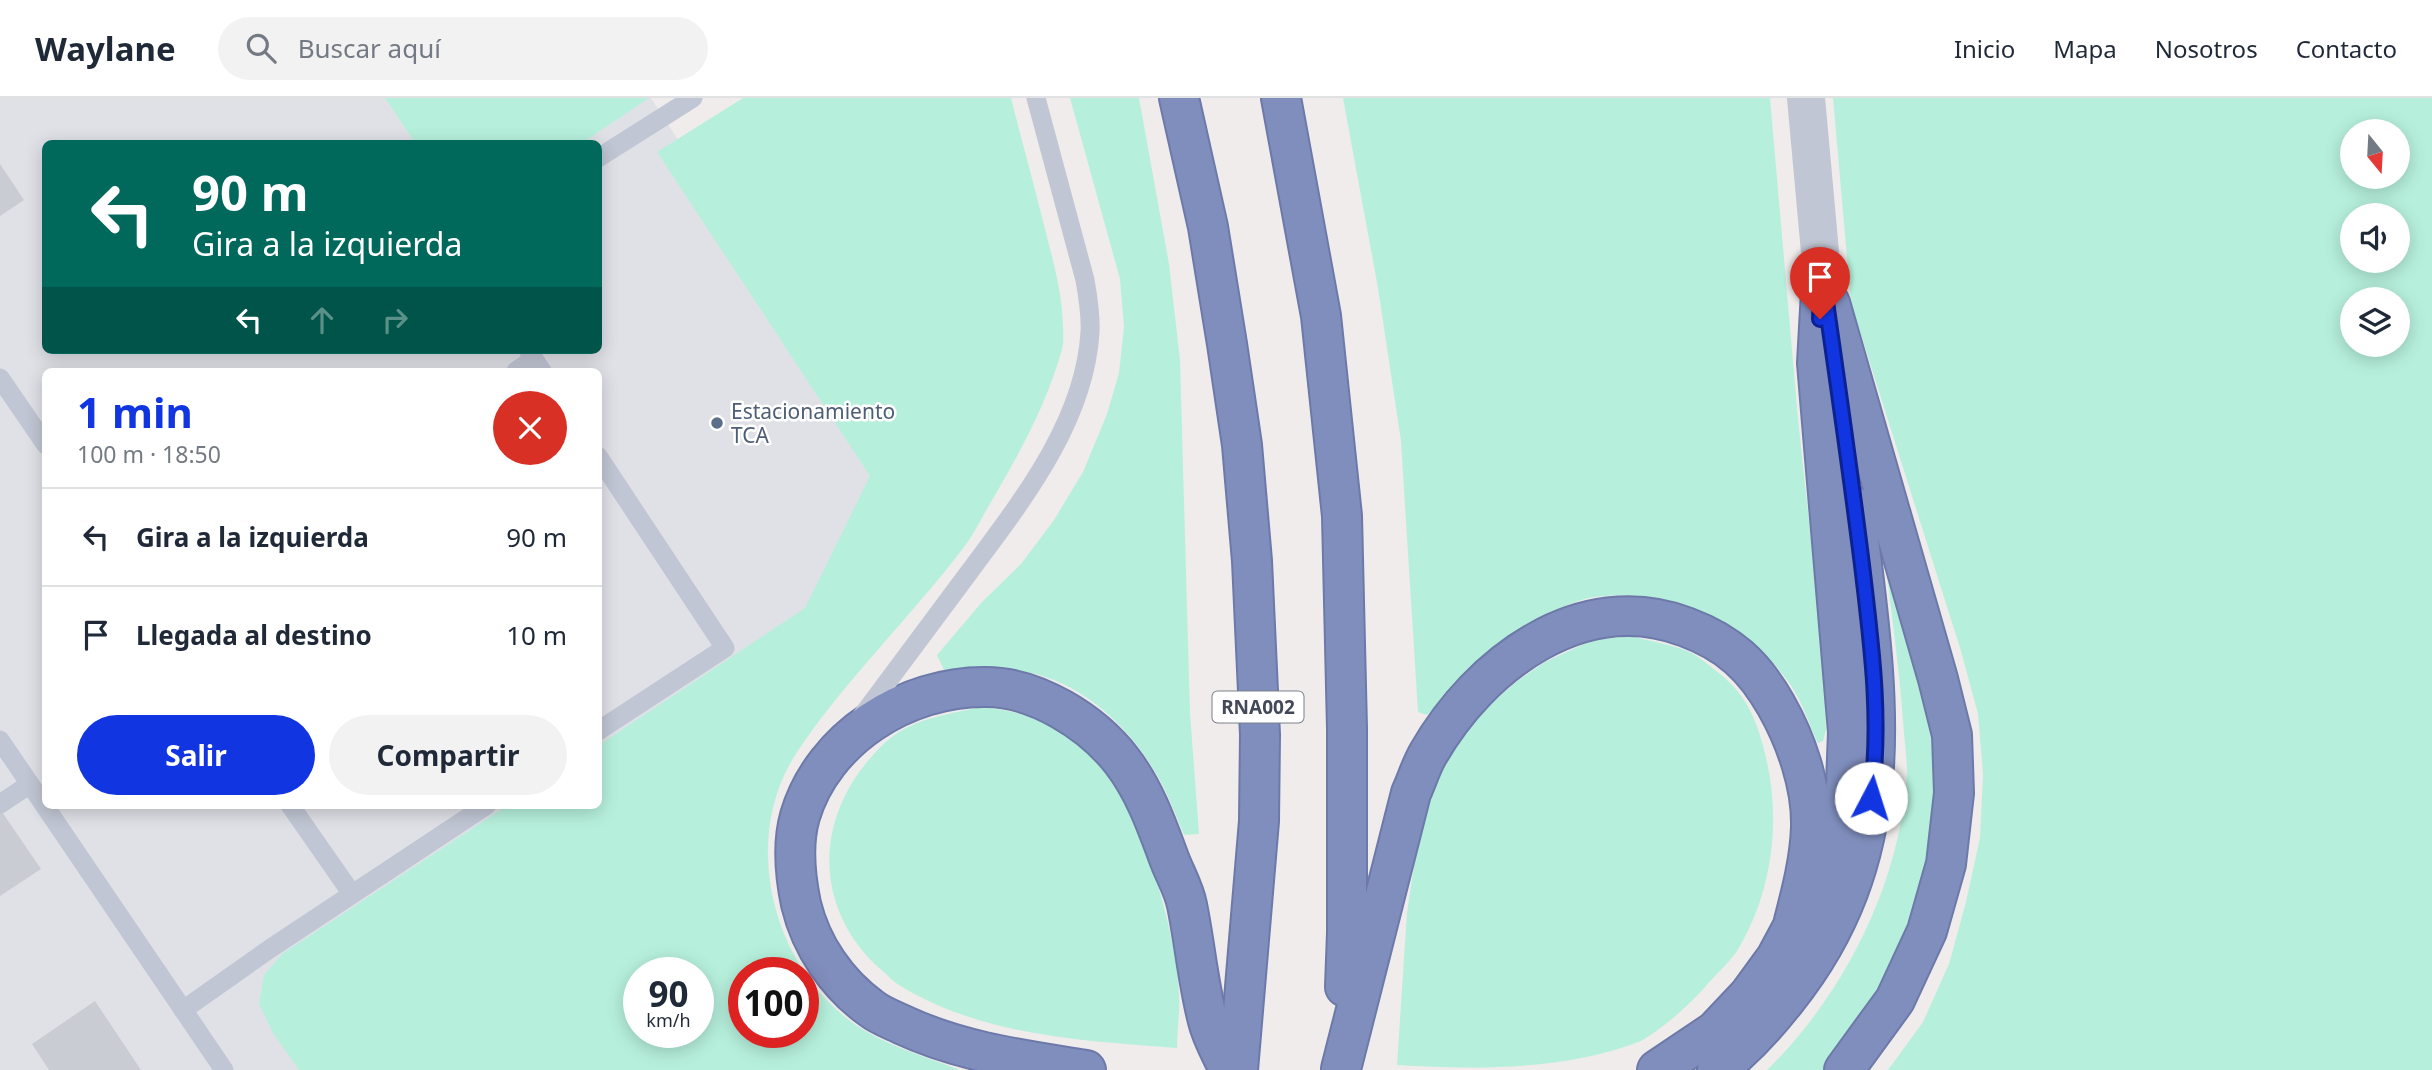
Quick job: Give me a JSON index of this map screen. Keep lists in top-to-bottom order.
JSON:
{
  "streets": {
    "highway": ["RNA002"]
  },
  "places": ["Estacionamiento TCA"],
  "north": "bottom",
  "page": {
    "header": "Waylane",
    "search": "Buscar aquí",
    "nav": [
      "Inicio",
      "Mapa",
      "Nosotros",
      "Contacto"
    ],
    "turn": ["90 m", "Gira a la izquierda"],
    "heading": ["1 min", "100 m · 18:50"],
    "list": [
      {
        "name": "Gira a la izquierda",
        "value": "90 m"
      },
      {
        "name": "Llegada al destino",
        "value": "10 m"
      }
    ],
    "buttons": ["Salir", "Compartir"],
    "speed": "90 km/h",
    "limit": "100"
  }
}
